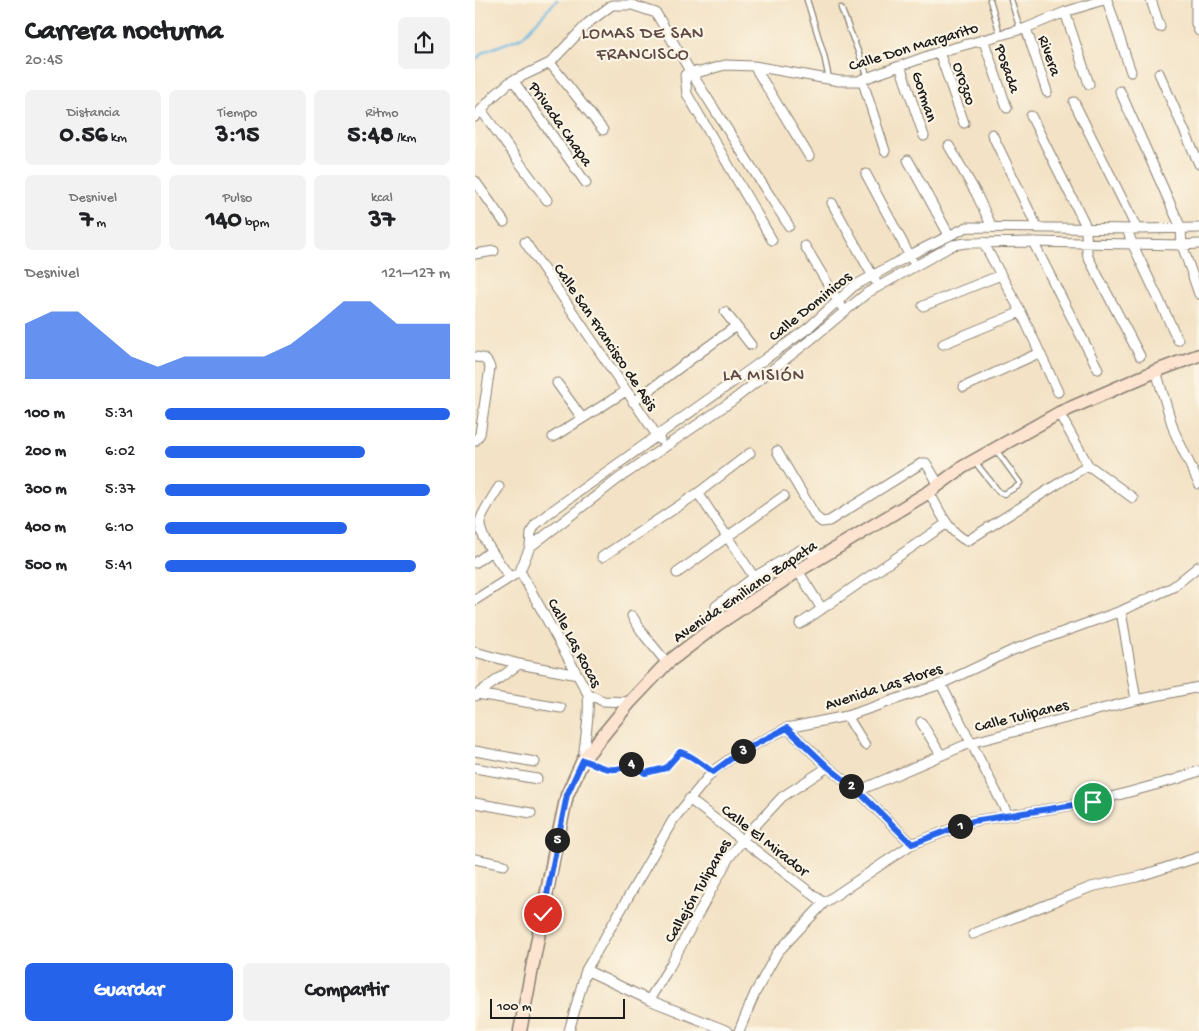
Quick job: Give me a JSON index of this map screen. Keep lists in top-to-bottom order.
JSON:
{
  "streets": {
    "main road": ["Avenida Emiliano Zapata"],
    "street": [
      "Calle Don Margarito",
      "Rivera",
      "Posada",
      "Orozco",
      "Gorman",
      "Privada Chapa",
      "Calle Dominicos",
      "Calle San Francisco de Asis",
      "Calle Las Rocas",
      "Avenida Las Flores",
      "Calle Tulipanes",
      "Calle El Mirador",
      "Callejón Tulipanes"
    ]
  },
  "crossings": [
    ["Calle Don Margarito", "Rivera"],
    ["Calle Don Margarito", "Posada"],
    ["Calle Don Margarito", "Orozco"],
    ["Calle Don Margarito", "Gorman"],
    ["Calle Dominicos", "Calle San Francisco de Asis"],
    ["Calle Dominicos", "Calle Las Rocas"],
    ["Avenida Emiliano Zapata", "Calle Las Rocas"],
    ["Avenida Las Flores", "Calle El Mirador"],
    ["Calle El Mirador", "Callejón Tulipanes"]
  ],
  "districts": ["LOMAS DE SAN FRANCISCO", "LA MISIÓN"],
  "scale_bar": "100 m",
  "page": {
    "heading": ["Carrera nocturna", "20:45"],
    "stats": [
      ["Distancia", "0.56 km"],
      ["Tiempo", "3:15"],
      ["Ritmo", "5:48 /km"],
      ["Desnivel", "7 m"],
      ["Pulso", "140 bpm"],
      ["kcal", "37"]
    ],
    "chart": ["Desnivel", "121–127 m"],
    "list": [
      {
        "name": "100 m",
        "note": "5:31"
      },
      {
        "name": "200 m",
        "note": "6:02"
      },
      {
        "name": "300 m",
        "note": "5:37"
      },
      {
        "name": "400 m",
        "note": "6:10"
      },
      {
        "name": "500 m",
        "note": "5:41"
      }
    ],
    "pins": [
      "3",
      "4",
      "2",
      "1",
      "5"
    ],
    "buttons": ["Guardar", "Compartir"],
    "scale": "100 m"
  }
}
